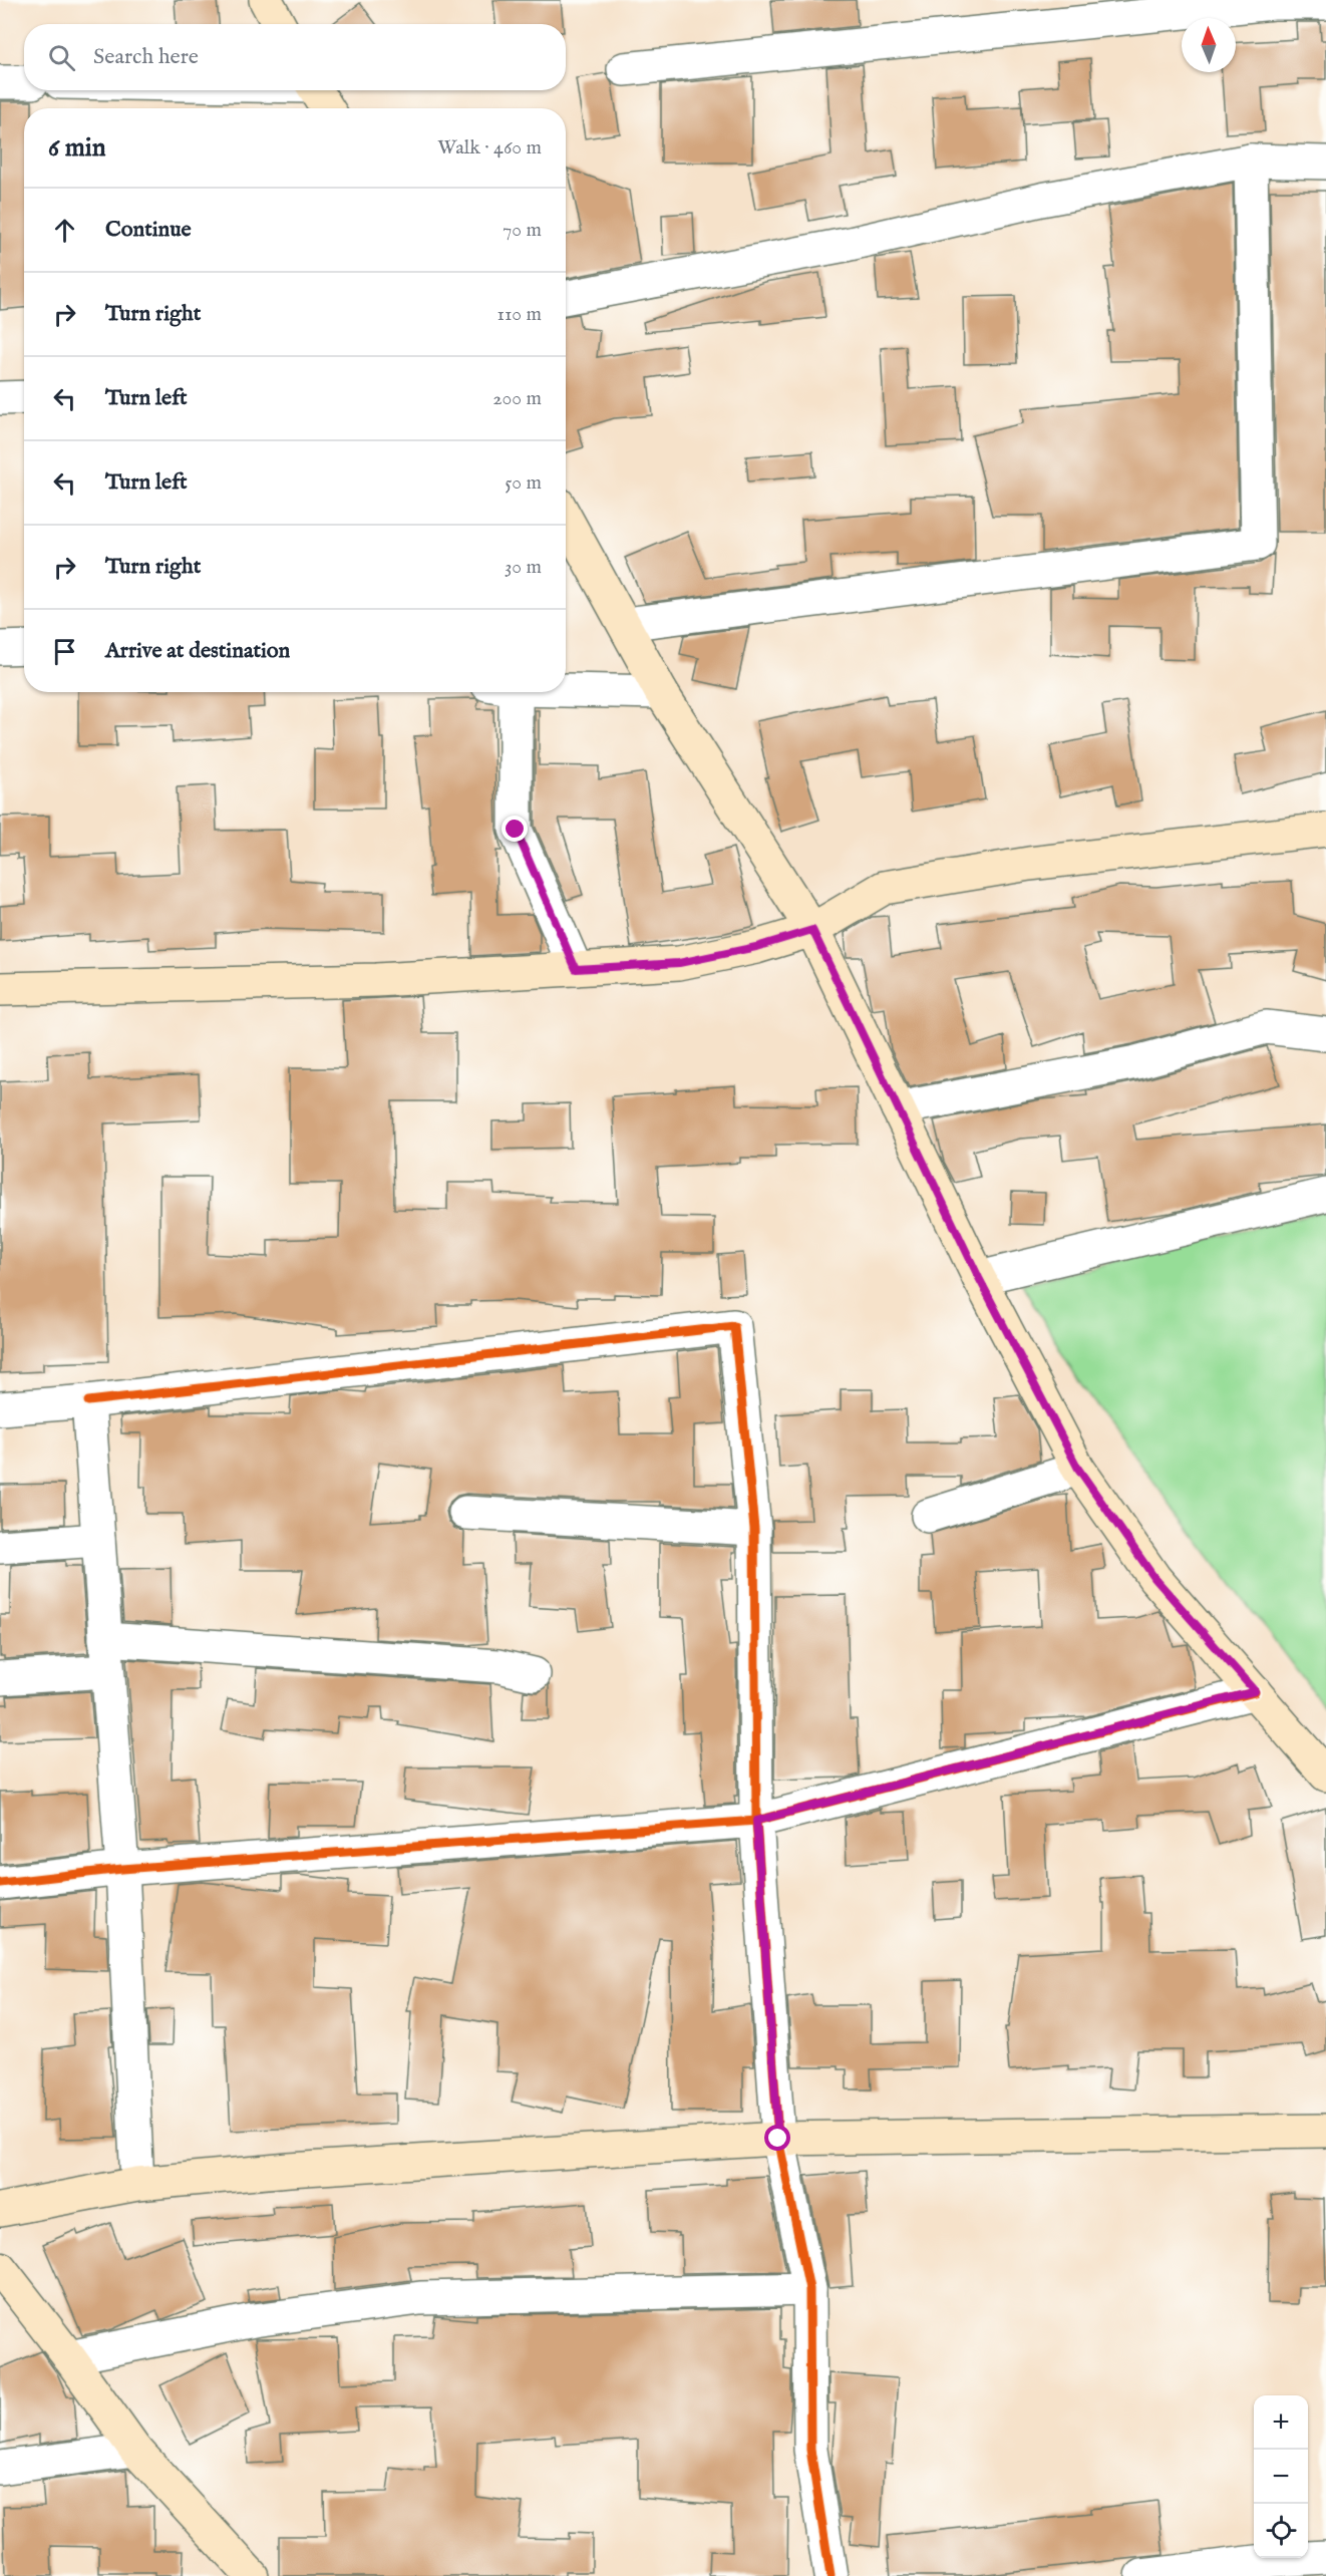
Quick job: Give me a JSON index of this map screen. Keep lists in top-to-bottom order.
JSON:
{
  "north": "top",
  "page": {
    "search": "Search here",
    "heading": ["6 min", "Walk · 460 m"],
    "list": [
      ["Continue", "70 m"],
      ["Turn right", "110 m"],
      ["Turn left", "200 m"],
      ["Turn left", "50 m"],
      ["Turn right", "30 m"],
      "Arrive at destination"
    ],
    "map_buttons": ["+", "−"]
  }
}
